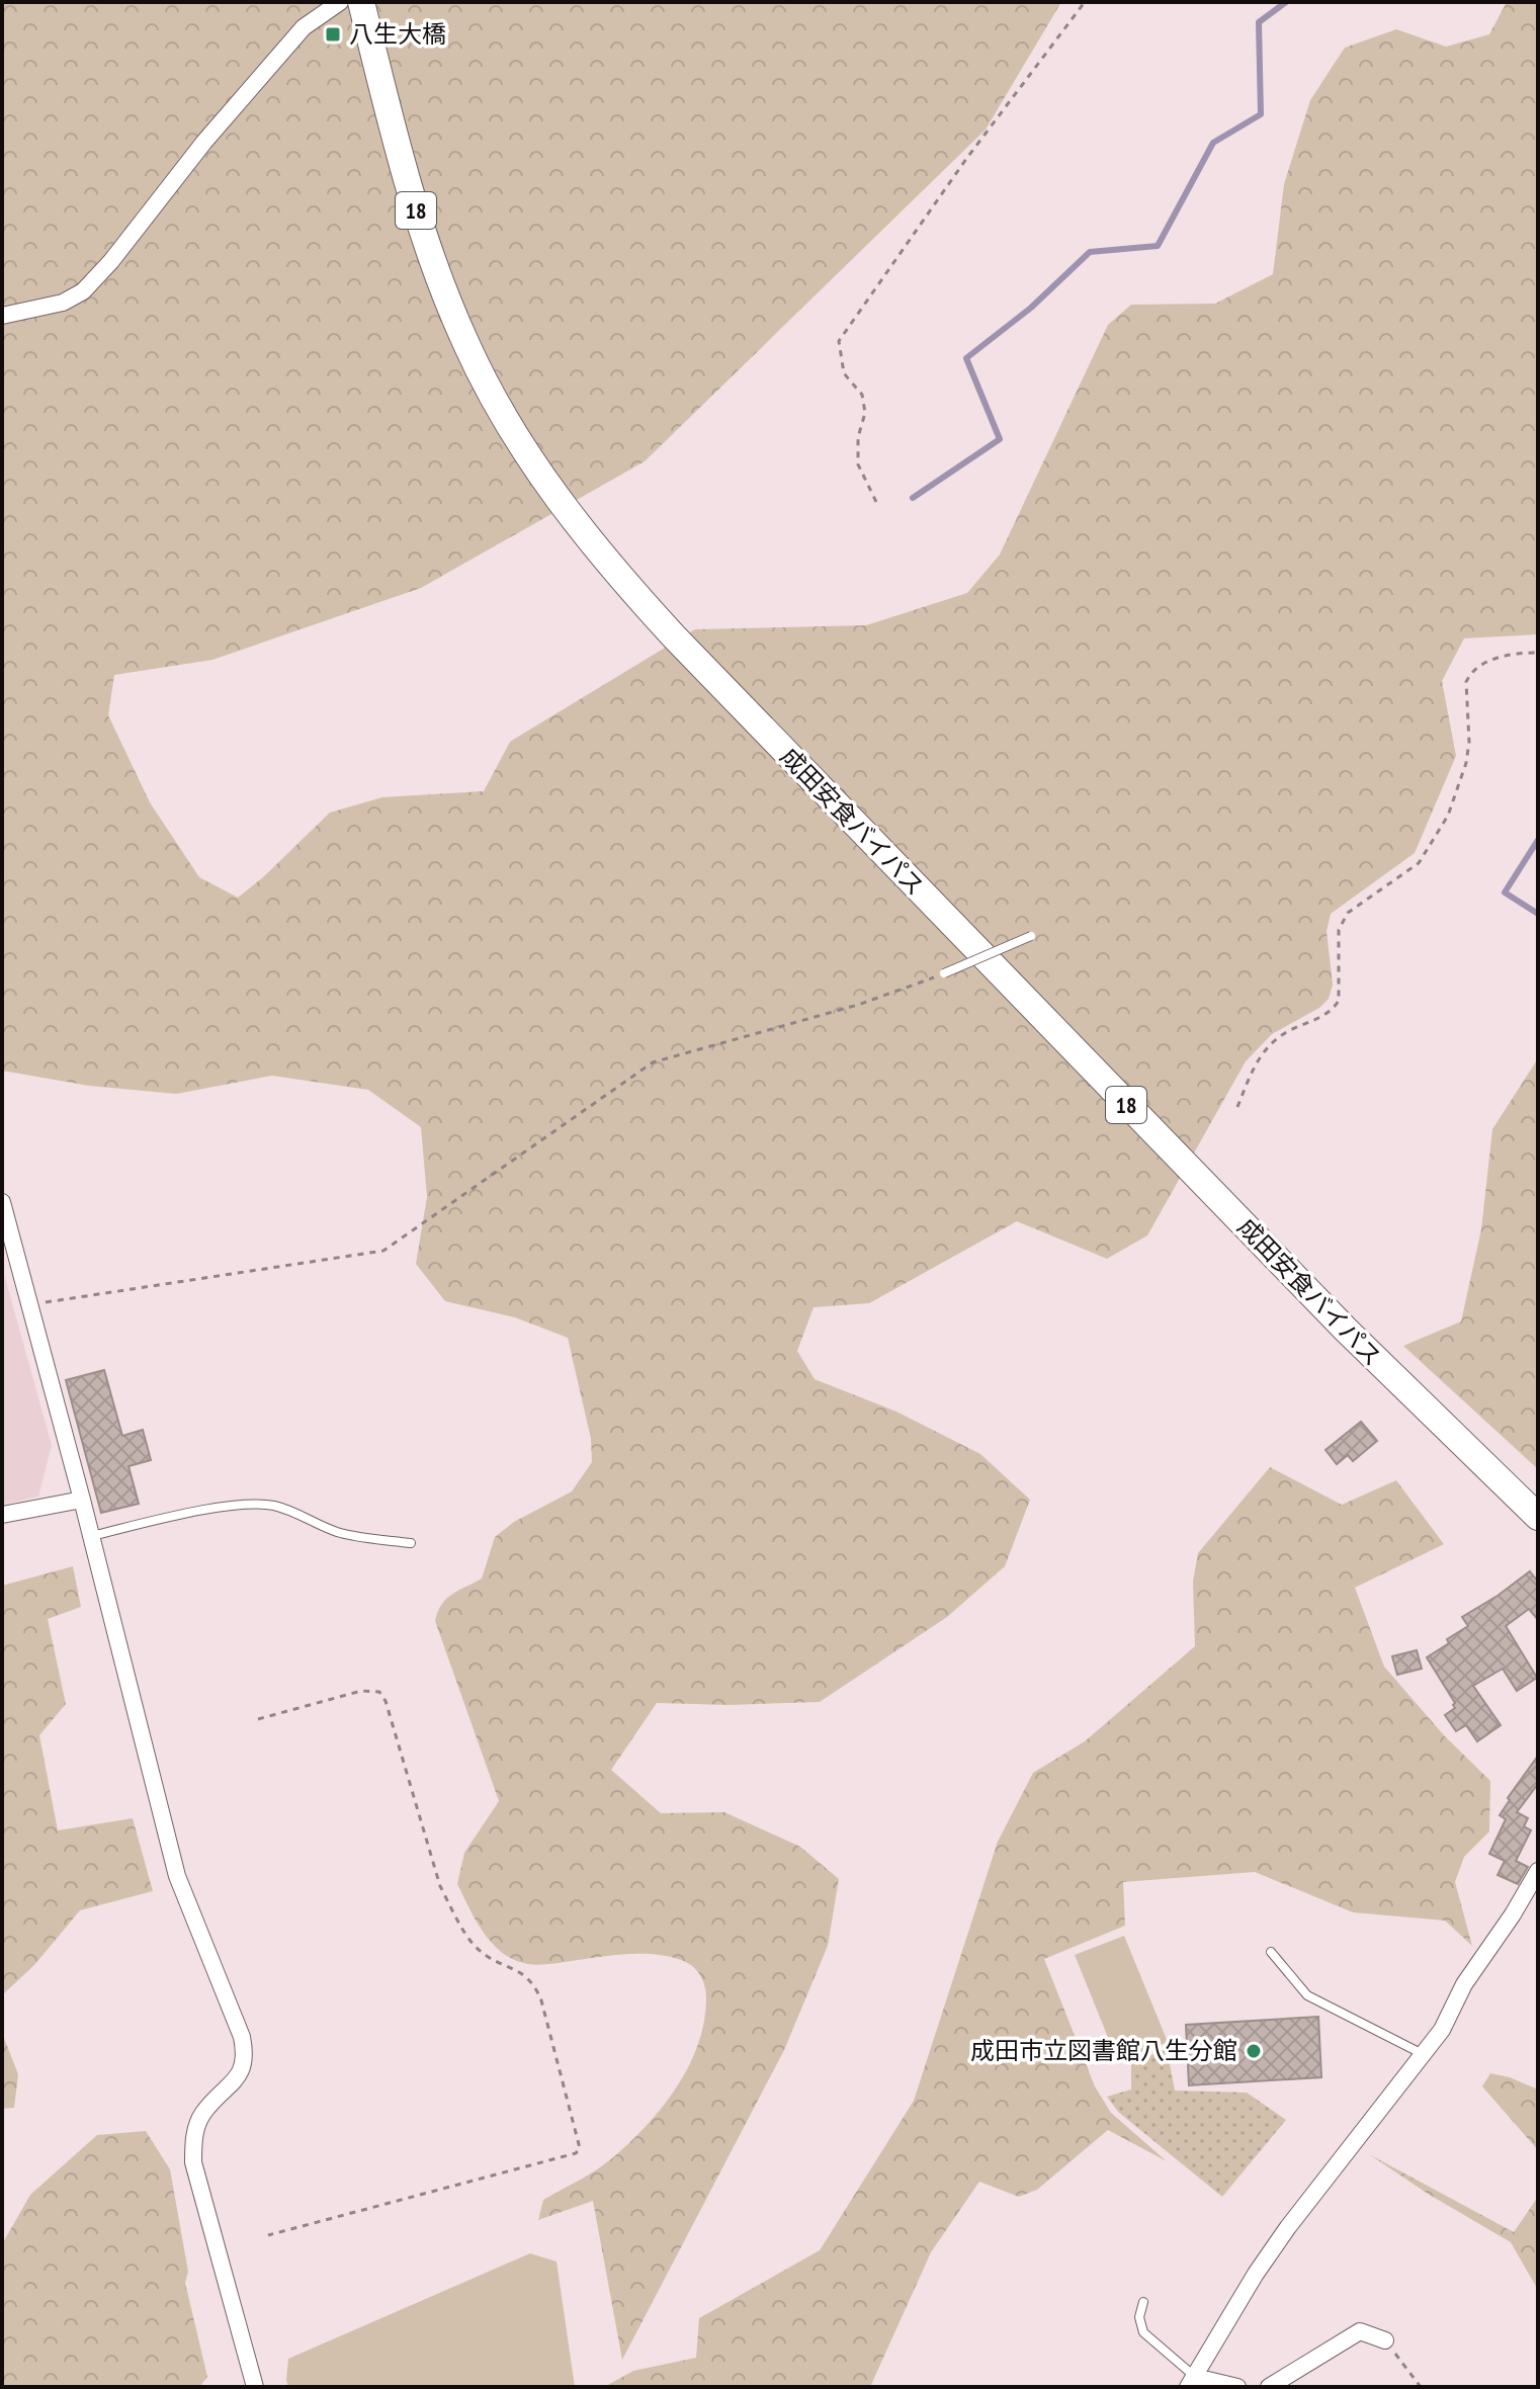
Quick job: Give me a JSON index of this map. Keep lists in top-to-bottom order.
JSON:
{
  "streets": {
    "main road": ["18", "成田安食バイパス"]
  },
  "places": {
    "transit": ["八生大橋"],
    "other": ["成田市立図書館八生分館"]
  }
}
